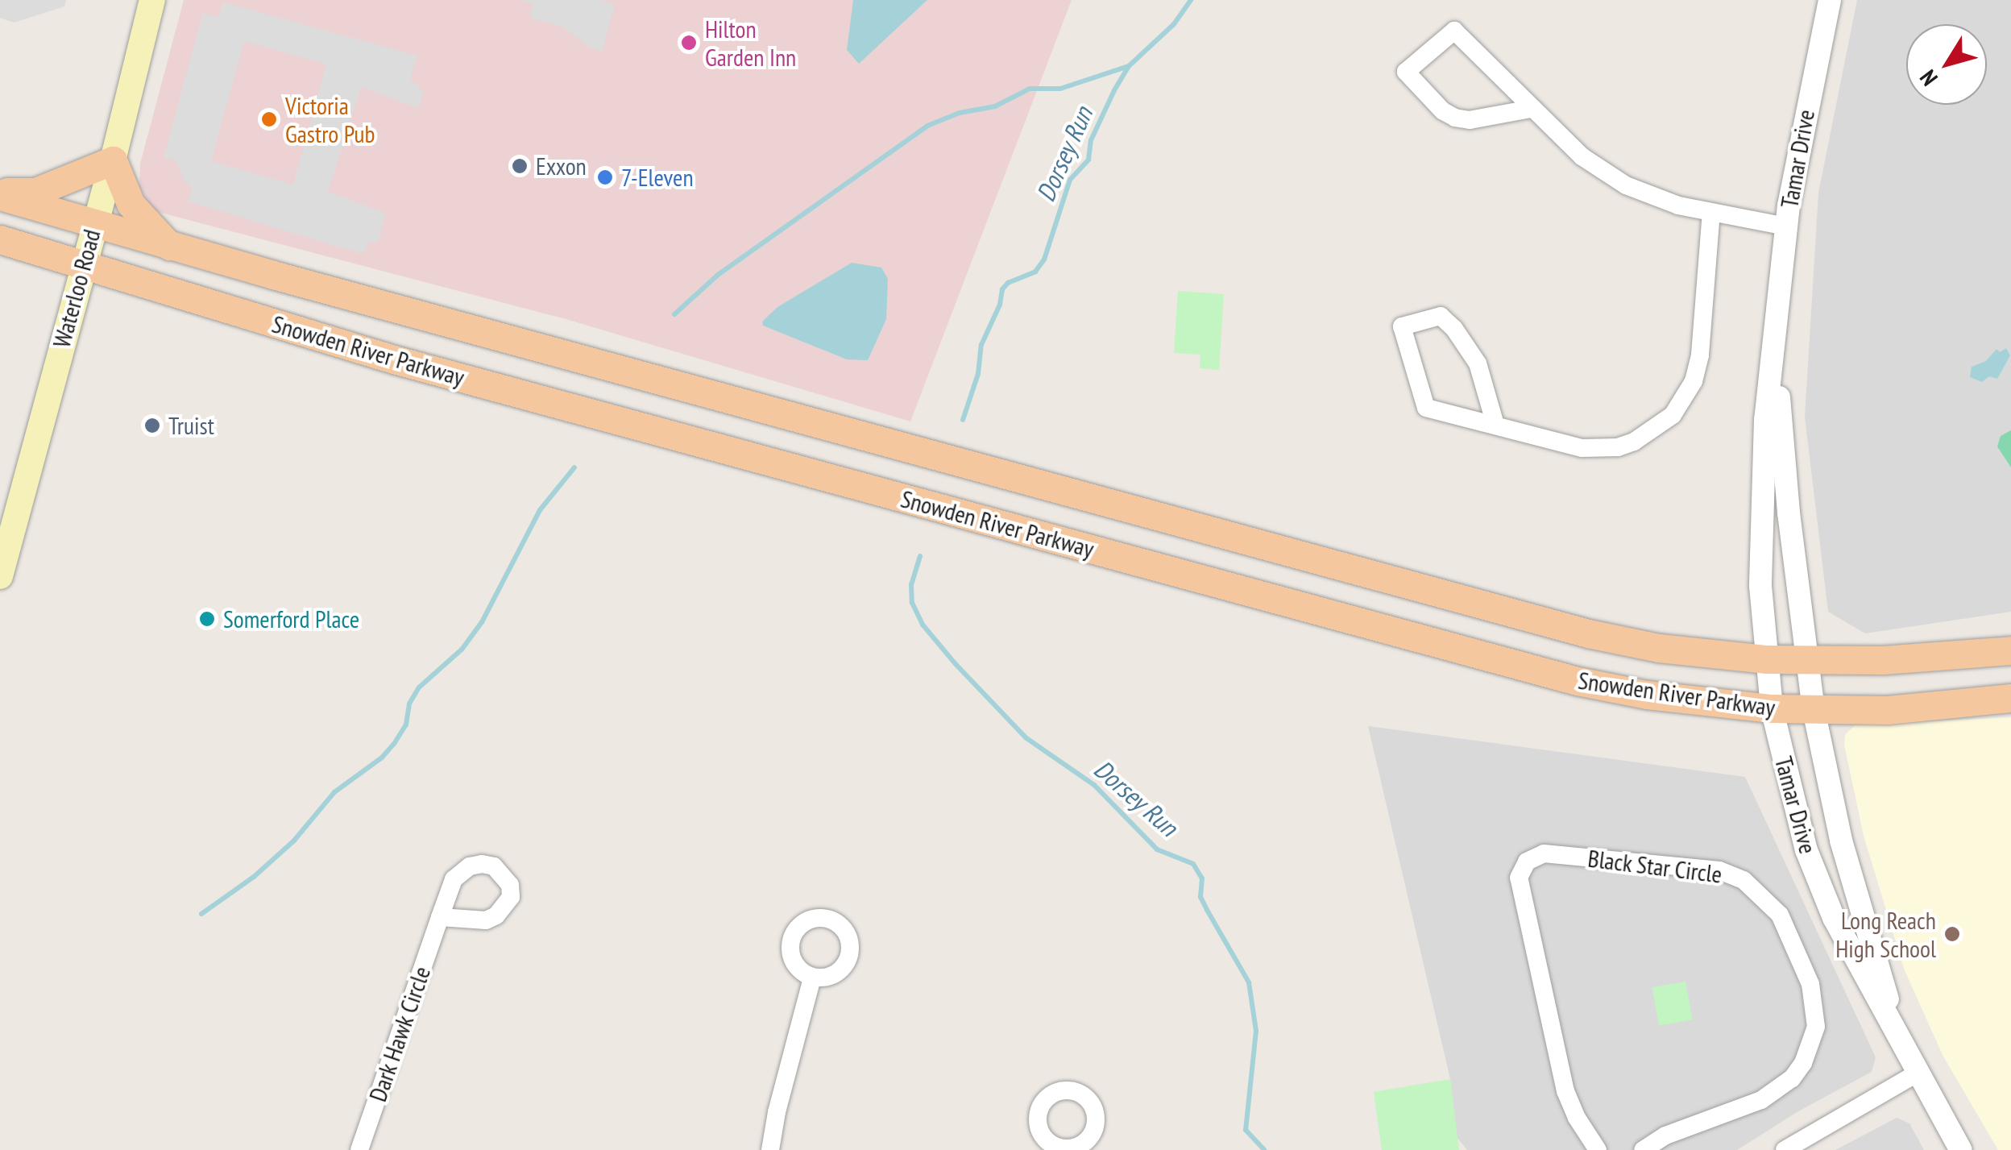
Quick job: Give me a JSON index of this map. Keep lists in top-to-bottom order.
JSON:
{
  "streets": {
    "main road": ["Waterloo Road", "Snowden River Parkway"],
    "street": ["Tamar Drive", "Black Star Circle", "Dark Hawk Circle"]
  },
  "crossings": [
    ["Tamar Drive", "Snowden River Parkway"],
    ["Waterloo Road", "Snowden River Parkway"]
  ],
  "water": ["Dorsey Run"],
  "places": [
    "Hilton Garden Inn",
    "Victoria Gastro Pub",
    "Exxon",
    "7-Eleven",
    "Truist",
    "Somerford Place",
    "Long Reach High School"
  ],
  "north": "bottom left"
}
